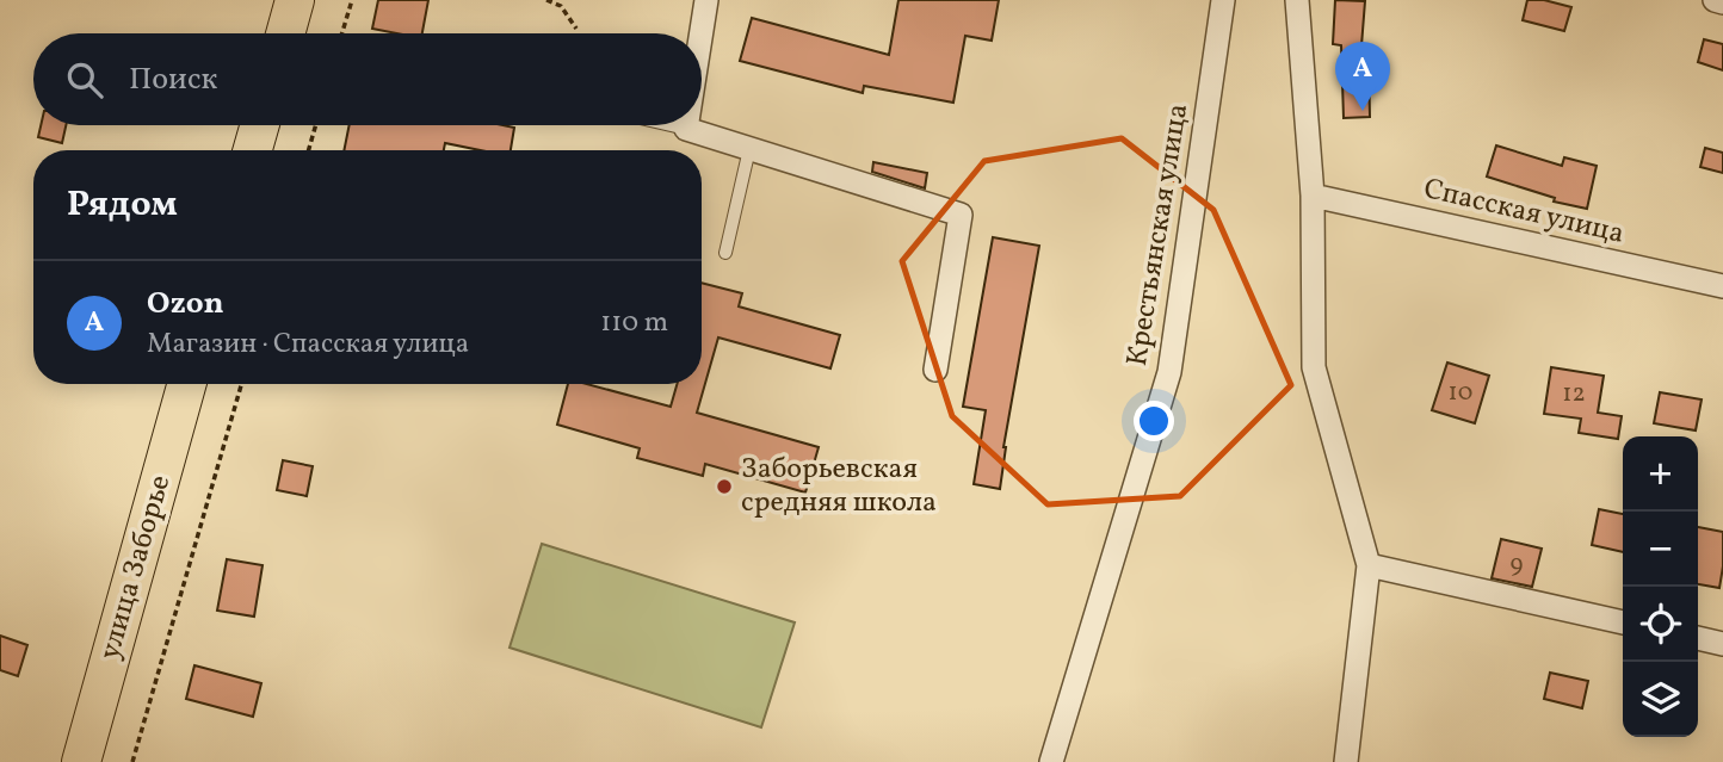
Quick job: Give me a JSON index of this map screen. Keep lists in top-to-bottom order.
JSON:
{
  "streets": {
    "main road": ["улица Заборье"],
    "street": ["Спасская улица", "Крестьянская улица"]
  },
  "places": ["Заборьевская средняя школа"],
  "house_numbers": ["10", "12", "9"],
  "page": {
    "search": "Поиск",
    "pins": "A",
    "heading": "Рядом",
    "list": [
      {
        "mark": "A",
        "name": "Ozon",
        "note": "Магазин · Спасская улица",
        "value": "110 m"
      }
    ],
    "map_buttons": ["+", "−"]
  }
}
